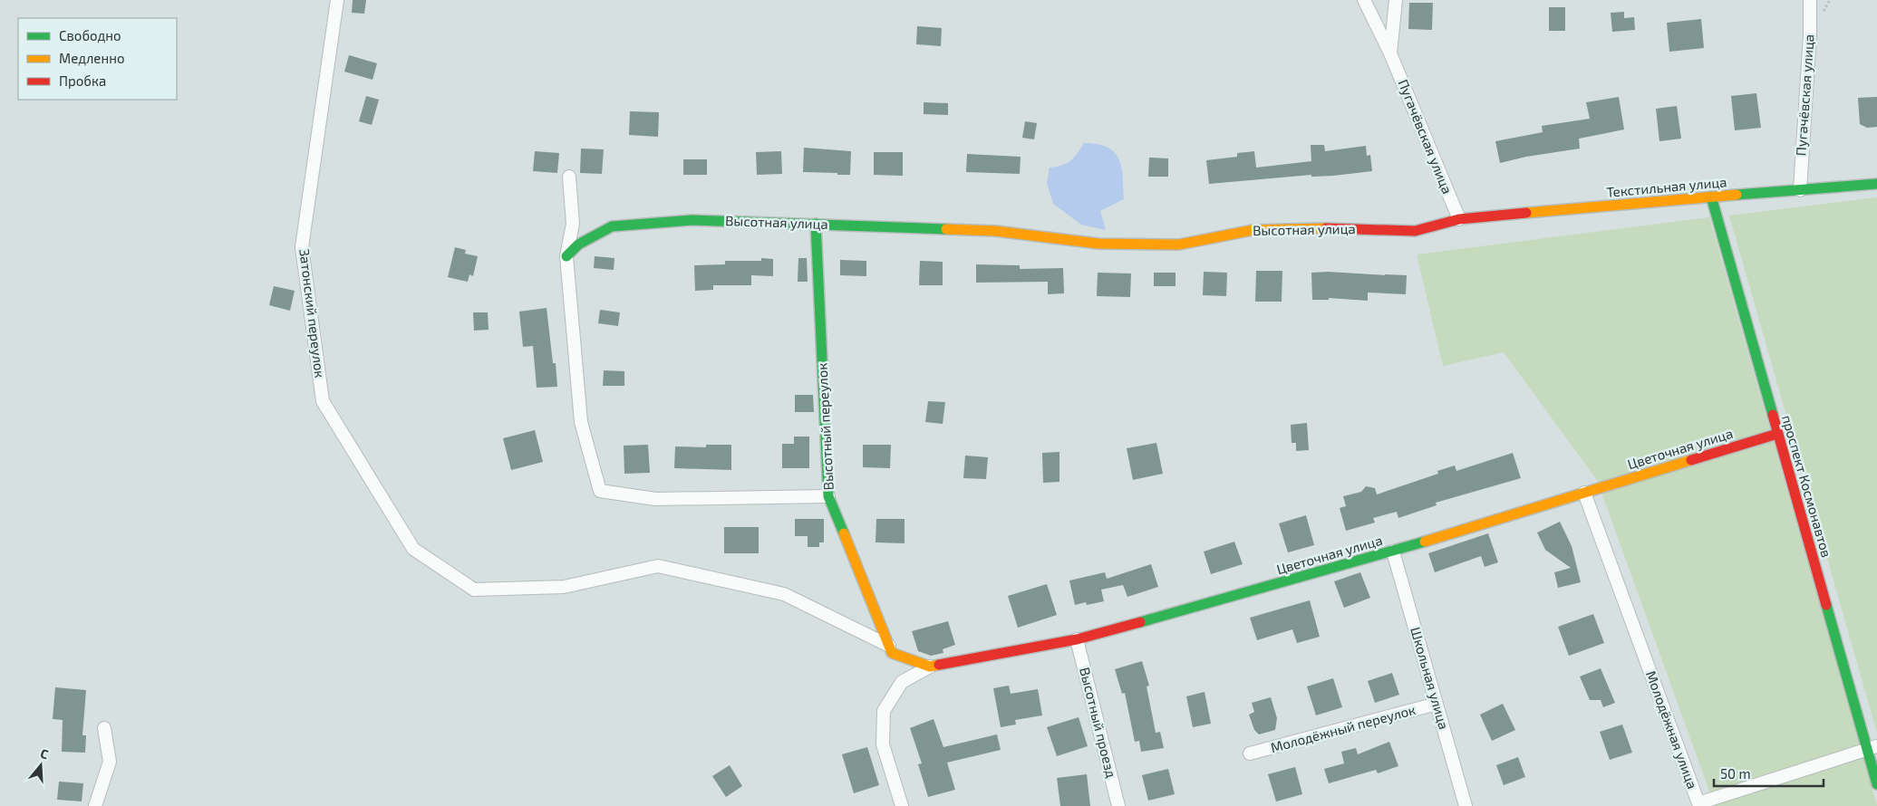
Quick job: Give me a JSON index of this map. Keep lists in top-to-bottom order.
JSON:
{
  "streets": {
    "street": [
      "Пугачёвская улица",
      "Текстильная улица",
      "Высотная улица",
      "Затонский переулок",
      "Высотный переулок",
      "Цветочная улица",
      "проспект Космонавтов",
      "Школьная улица",
      "Высотный проезд",
      "Молодёжный переулок",
      "Молодёжная улица"
    ]
  },
  "crossings": [
    ["Пугачёвская улица", "Текстильная улица"],
    ["Пугачёвская улица", "Высотная улица"],
    ["Текстильная улица", "Высотная улица"],
    ["Текстильная улица", "проспект Космонавтов"],
    ["Высотная улица", "Высотный переулок"],
    ["Затонский переулок", "Высотный переулок"],
    ["Цветочная улица", "проспект Космонавтов"],
    ["Цветочная улица", "Школьная улица"],
    ["Цветочная улица", "Высотный проезд"],
    ["Цветочная улица", "Молодёжная улица"],
    ["проспект Космонавтов", "Молодёжная улица"],
    ["Школьная улица", "Молодёжный переулок"]
  ],
  "legend": ["Свободно", "Медленно", "Пробка"],
  "scale_bar": "50 m",
  "north": "top"
}
